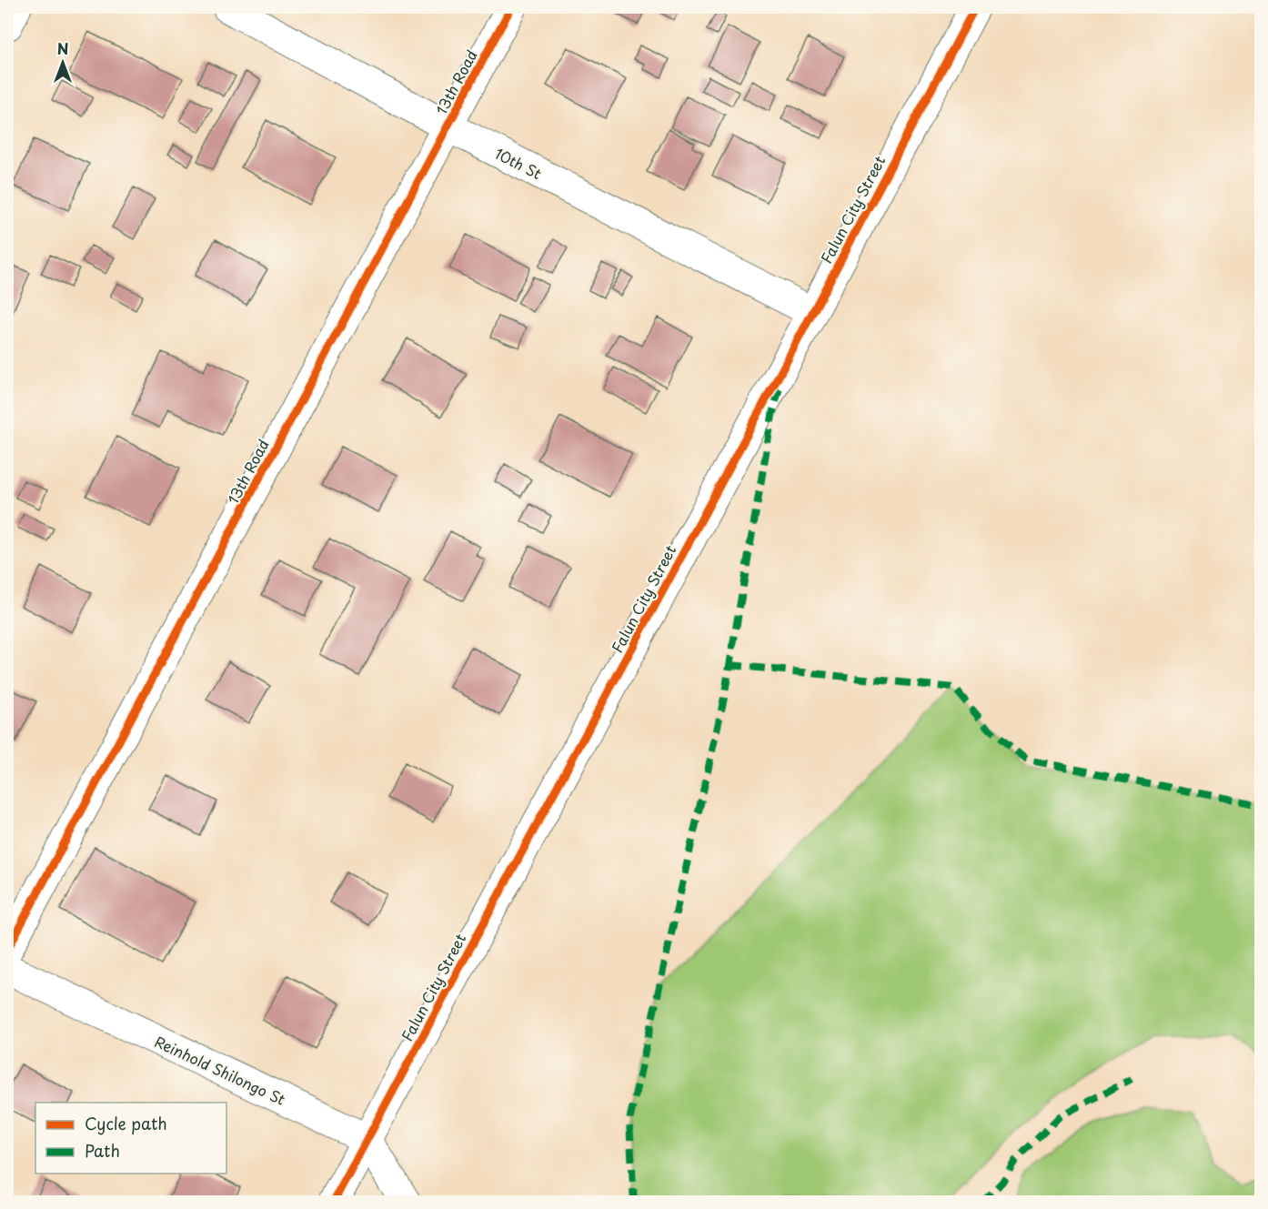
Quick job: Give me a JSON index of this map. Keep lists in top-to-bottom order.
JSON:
{
  "streets": {
    "street": [
      "13th Road",
      "10th St",
      "Falun City Street",
      "Reinhold Shilongo St"
    ]
  },
  "crossings": [
    ["13th Road", "10th St"],
    ["10th St", "Falun City Street"],
    ["Falun City Street", "Reinhold Shilongo St"]
  ],
  "legend": ["Cycle path", "Path"],
  "north": "top"
}
